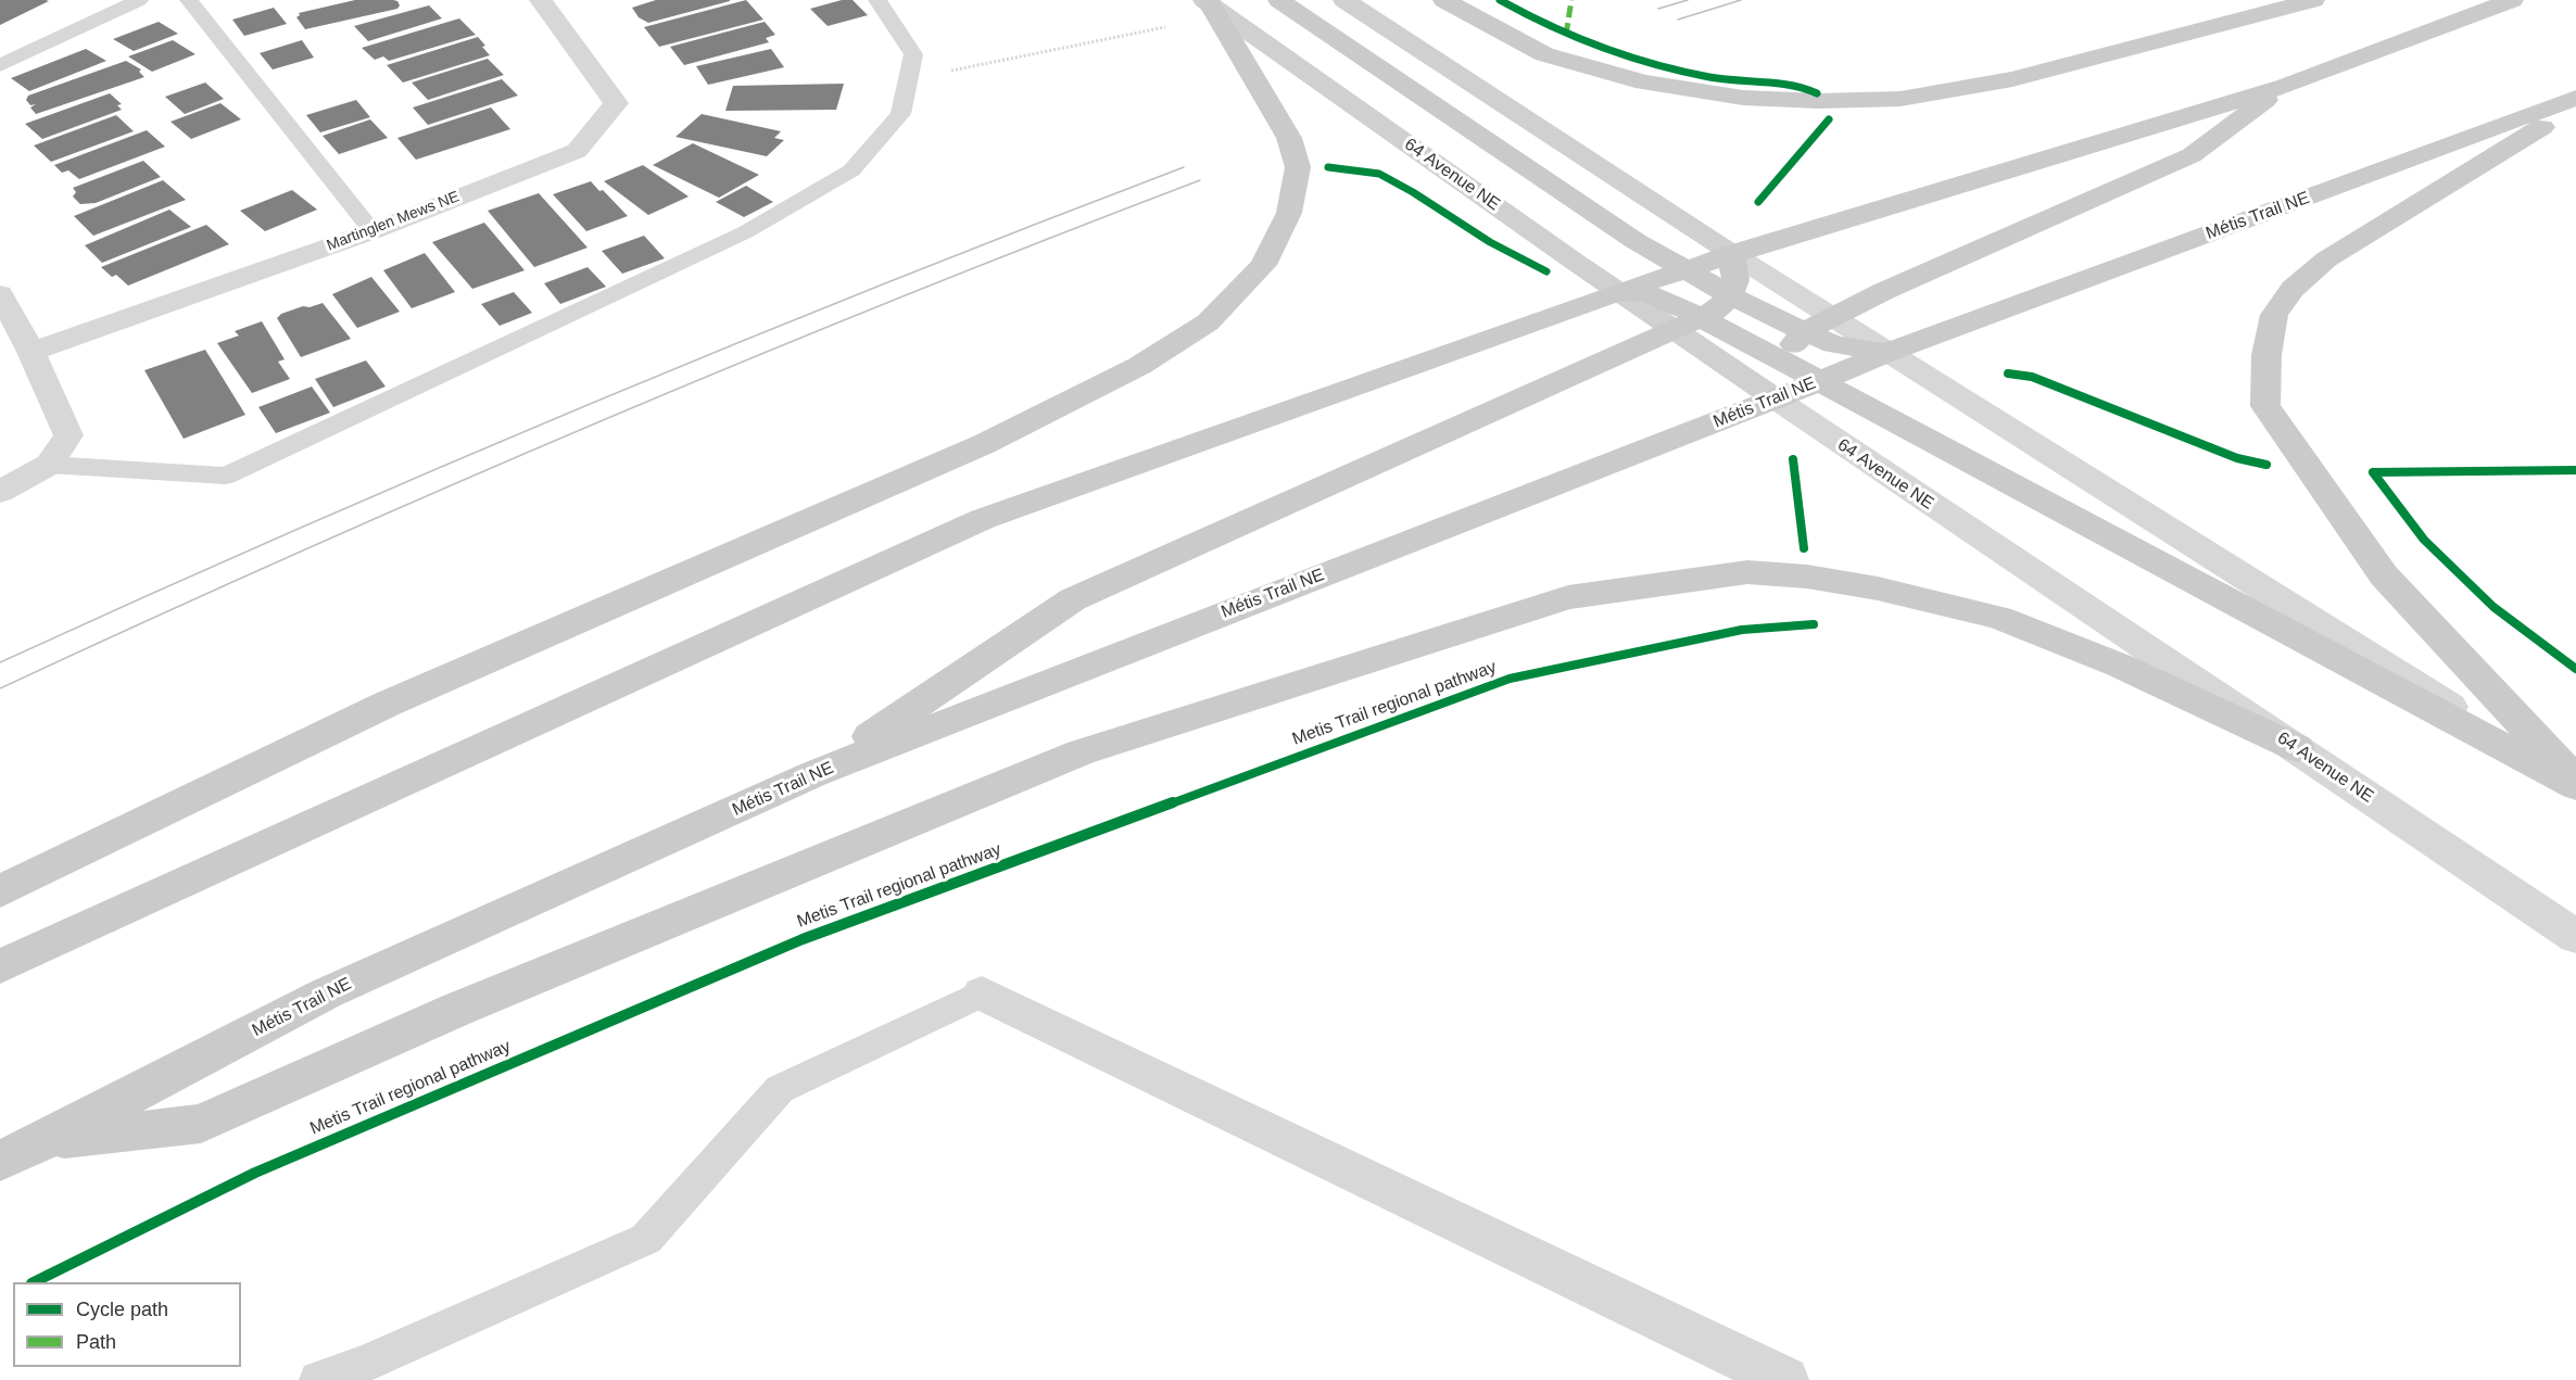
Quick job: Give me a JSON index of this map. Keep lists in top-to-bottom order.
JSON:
{
  "streets": {
    "main road": ["64 Avenue NE", "Métis Trail NE"],
    "street": ["Martinglen Mews NE"],
    "cycle path": ["Metis Trail regional pathway"]
  },
  "crossings": [
    ["64 Avenue NE", "Métis Trail NE"]
  ],
  "legend": ["Cycle path", "Path"]
}
